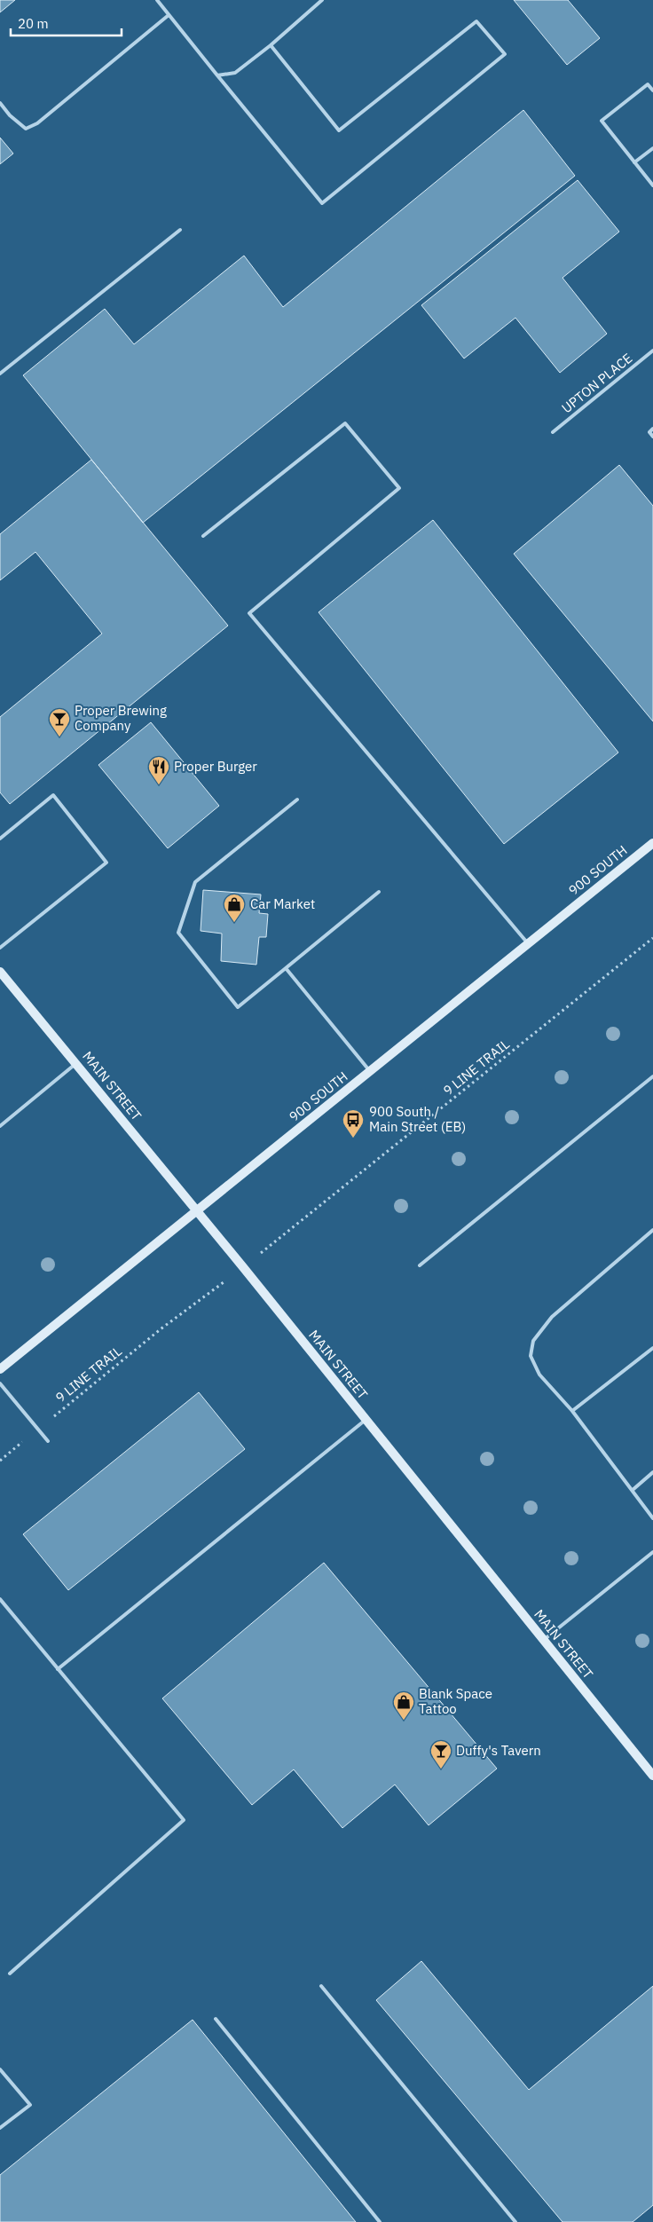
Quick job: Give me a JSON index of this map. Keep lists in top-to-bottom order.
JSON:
{
  "streets": {
    "street": ["900 SOUTH", "MAIN STREET"],
    "lane": ["UPTON PLACE"],
    "path": ["9 LINE TRAIL"]
  },
  "crossings": [
    ["900 SOUTH", "MAIN STREET"]
  ],
  "places": {
    "bar": ["Proper Brewing Company", "Duffy's Tavern"],
    "restaurant": ["Proper Burger"],
    "shop": ["Car Market", "Blank Space Tattoo"],
    "bus stop": ["900 South / Main Street (EB)"]
  },
  "scale_bar": "20 m"
}
